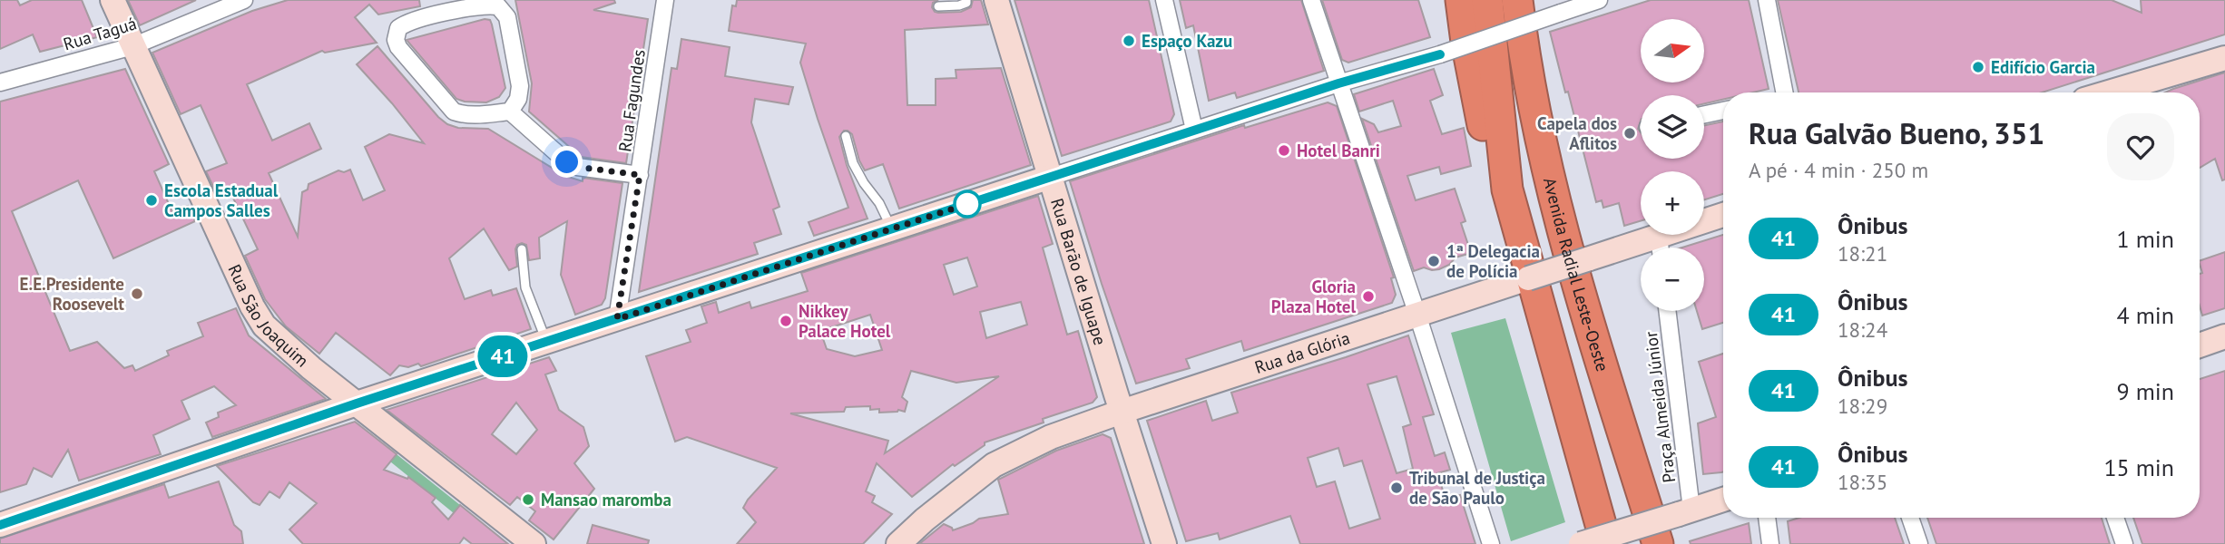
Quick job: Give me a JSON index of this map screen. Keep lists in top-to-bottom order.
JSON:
{
  "streets": {
    "highway": ["Avenida Radial Leste-Oeste"],
    "street": [
      "Rua Taguá",
      "Rua Fagundes",
      "Rua Barão de Iguape",
      "Rua São Joaquim",
      "Rua da Glória",
      "Praça Almeida Júnior"
    ]
  },
  "crossings": [
    ["Rua Taguá", "Rua São Joaquim"],
    ["Rua Barão de Iguape", "Rua da Glória"]
  ],
  "places": [
    "Espaço Kazu",
    "Edifício Garcia",
    "Capela dos Aflitos",
    "Hotel Banri",
    "Escola Estadual Campos Salles",
    "1ª Delegacia de Polícia",
    "E.E.Presidente Roosevelt",
    "Gloria Plaza Hotel",
    "Nikkey Palace Hotel",
    "Tribunal de Justiça de São Paulo",
    "Mansao maromba"
  ],
  "lines": ["bus line 41"],
  "north": "right",
  "page": {
    "on_map": "41",
    "map_buttons": ["+", "−"],
    "heading": ["Rua Galvão Bueno, 351", "A pé · 4 min · 250 m"],
    "list": [
      {
        "mark": "41",
        "name": "Ônibus",
        "note": "18:21",
        "value": "1 min"
      },
      {
        "mark": "41",
        "name": "Ônibus",
        "note": "18:24",
        "value": "4 min"
      },
      {
        "mark": "41",
        "name": "Ônibus",
        "note": "18:29",
        "value": "9 min"
      },
      {
        "mark": "41",
        "name": "Ônibus",
        "note": "18:35",
        "value": "15 min"
      }
    ]
  }
}
